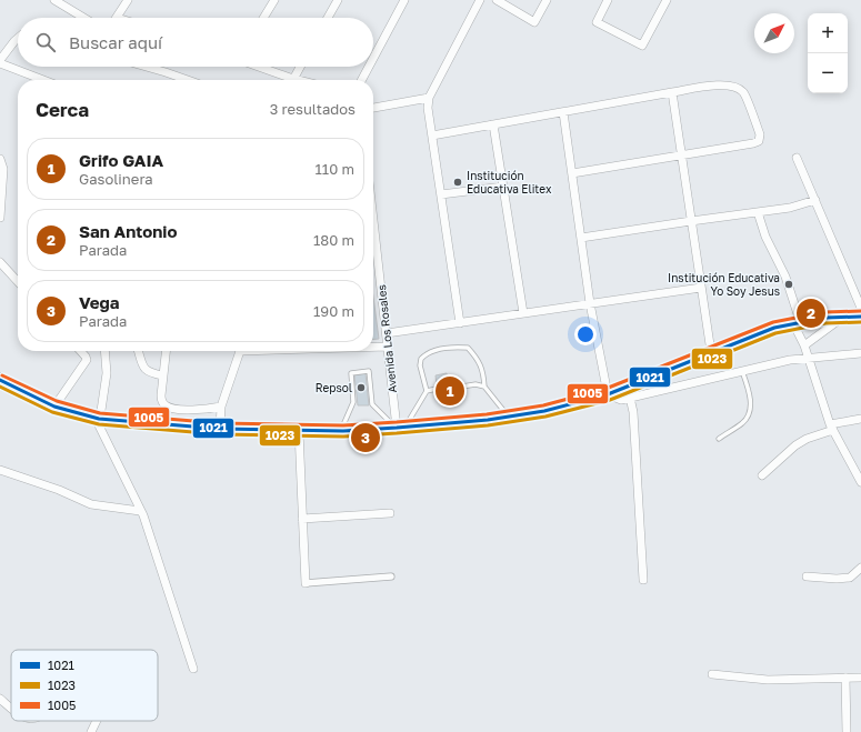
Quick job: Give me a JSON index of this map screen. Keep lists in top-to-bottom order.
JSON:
{
  "streets": {
    "street": ["Avenida Los Rosales"]
  },
  "places": ["Institución Educativa Elitex", "Institución Educativa Yo Soy Jesus", "Repsol"],
  "lines": ["transit line 1005", "transit line 1021", "transit line 1023"],
  "legend": ["1021", "1023", "1005"],
  "north": "top right",
  "page": {
    "map_buttons": ["+", "−"],
    "search": "Buscar aquí",
    "heading": ["Cerca", "3 resultados"],
    "list": [
      {
        "mark": "1",
        "name": "Grifo GAIA",
        "note": "Gasolinera",
        "value": "110 m"
      },
      {
        "mark": "2",
        "name": "San Antonio",
        "note": "Parada",
        "value": "180 m"
      },
      {
        "mark": "3",
        "name": "Vega",
        "note": "Parada",
        "value": "190 m"
      }
    ],
    "pins": ["2", "1", "3"]
  }
}
